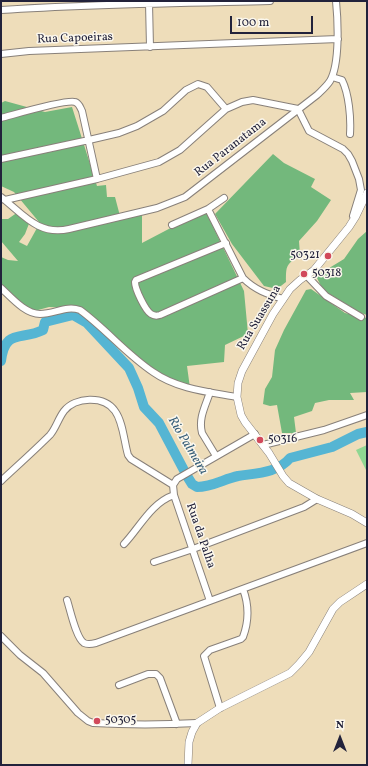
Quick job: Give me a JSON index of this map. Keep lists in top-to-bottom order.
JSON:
{
  "streets": {
    "street": [
      "Rua Capoeiras",
      "Rua Paranatama",
      "Rua Suassuna",
      "Rua da Palha"
    ]
  },
  "crossings": [
    ["Rua Capoeiras", "Rua Paranatama"]
  ],
  "water": ["Rio Palmeira"],
  "places": [
    "50321",
    "50318",
    "50316",
    "50305"
  ],
  "scale_bar": "100 m",
  "north": "top"
}
